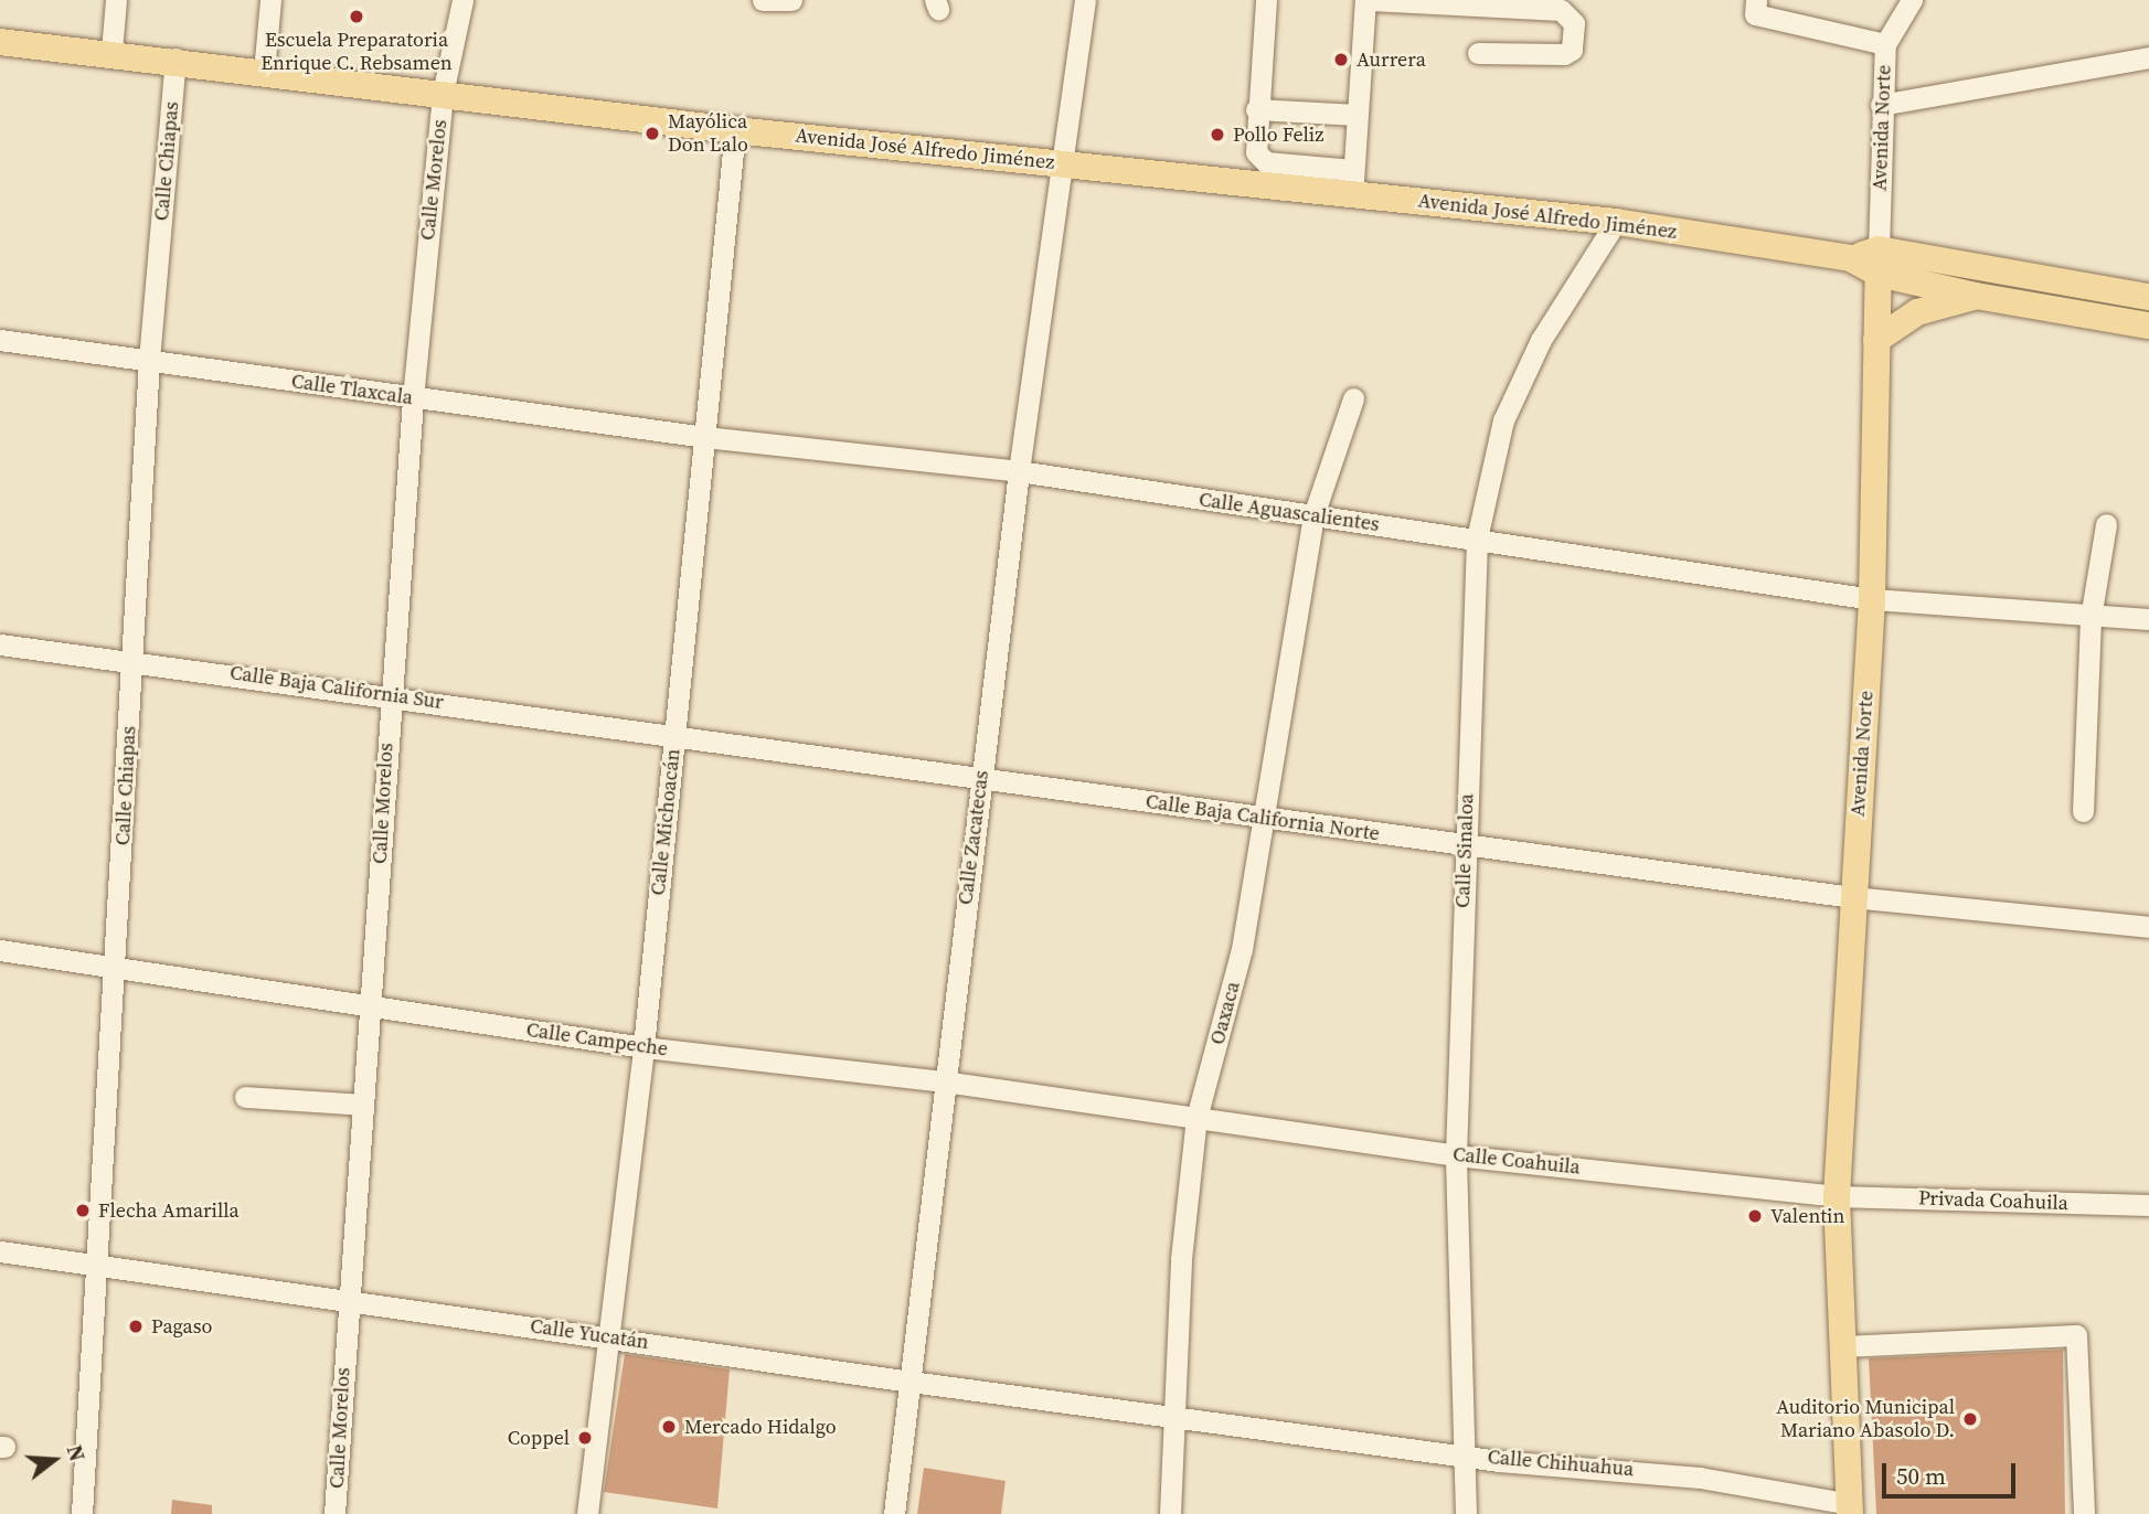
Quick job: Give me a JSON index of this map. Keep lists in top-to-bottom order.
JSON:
{
  "streets": {
    "main road": ["Avenida Norte", "Avenida José Alfredo Jiménez"],
    "street": [
      "Calle Chiapas",
      "Calle Morelos",
      "Calle Tlaxcala",
      "Calle Aguascalientes",
      "Calle Baja California Sur",
      "Calle Baja California Norte",
      "Calle Michoacán",
      "Calle Zacatecas",
      "Calle Sinaloa",
      "Oaxaca",
      "Calle Campeche",
      "Calle Coahuila",
      "Privada Coahuila",
      "Calle Yucatán",
      "Calle Chihuahua"
    ]
  },
  "crossings": [
    ["Avenida Norte", "Avenida José Alfredo Jiménez"],
    ["Avenida Norte", "Calle Aguascalientes"],
    ["Avenida Norte", "Calle Baja California Norte"],
    ["Avenida Norte", "Calle Coahuila"],
    ["Avenida Norte", "Privada Coahuila"],
    ["Avenida Norte", "Calle Chihuahua"],
    ["Avenida José Alfredo Jiménez", "Calle Chiapas"],
    ["Avenida José Alfredo Jiménez", "Calle Morelos"],
    ["Avenida José Alfredo Jiménez", "Calle Michoacán"],
    ["Avenida José Alfredo Jiménez", "Calle Zacatecas"],
    ["Avenida José Alfredo Jiménez", "Calle Sinaloa"],
    ["Calle Chiapas", "Calle Tlaxcala"],
    ["Calle Chiapas", "Calle Baja California Sur"],
    ["Calle Chiapas", "Calle Campeche"],
    ["Calle Chiapas", "Calle Yucatán"],
    ["Calle Morelos", "Calle Tlaxcala"],
    ["Calle Morelos", "Calle Baja California Sur"],
    ["Calle Morelos", "Calle Campeche"],
    ["Calle Morelos", "Calle Yucatán"],
    ["Calle Tlaxcala", "Calle Aguascalientes"],
    ["Calle Tlaxcala", "Calle Michoacán"],
    ["Calle Aguascalientes", "Calle Michoacán"],
    ["Calle Aguascalientes", "Calle Zacatecas"],
    ["Calle Aguascalientes", "Calle Sinaloa"],
    ["Calle Aguascalientes", "Oaxaca"],
    ["Calle Baja California Sur", "Calle Baja California Norte"],
    ["Calle Baja California Sur", "Calle Michoacán"],
    ["Calle Baja California Norte", "Calle Michoacán"],
    ["Calle Baja California Norte", "Calle Zacatecas"],
    ["Calle Baja California Norte", "Calle Sinaloa"],
    ["Calle Baja California Norte", "Oaxaca"],
    ["Calle Michoacán", "Calle Campeche"],
    ["Calle Michoacán", "Calle Yucatán"],
    ["Calle Zacatecas", "Calle Campeche"],
    ["Calle Zacatecas", "Calle Yucatán"],
    ["Calle Sinaloa", "Calle Coahuila"],
    ["Calle Sinaloa", "Calle Chihuahua"],
    ["Oaxaca", "Calle Campeche"],
    ["Oaxaca", "Calle Coahuila"],
    ["Oaxaca", "Calle Yucatán"],
    ["Oaxaca", "Calle Chihuahua"],
    ["Calle Campeche", "Calle Coahuila"],
    ["Calle Coahuila", "Privada Coahuila"],
    ["Calle Yucatán", "Calle Chihuahua"]
  ],
  "places": [
    "Escuela Preparatoria Enrique C. Rebsamen",
    "Aurrera",
    "Mayólica Don Lalo",
    "Pollo Feliz",
    "Flecha Amarilla",
    "Valentin",
    "Pagaso",
    "Auditorio Municipal Mariano Abasolo D.",
    "Mercado Hidalgo",
    "Coppel"
  ],
  "scale_bar": "50 m",
  "north": "right"
}
